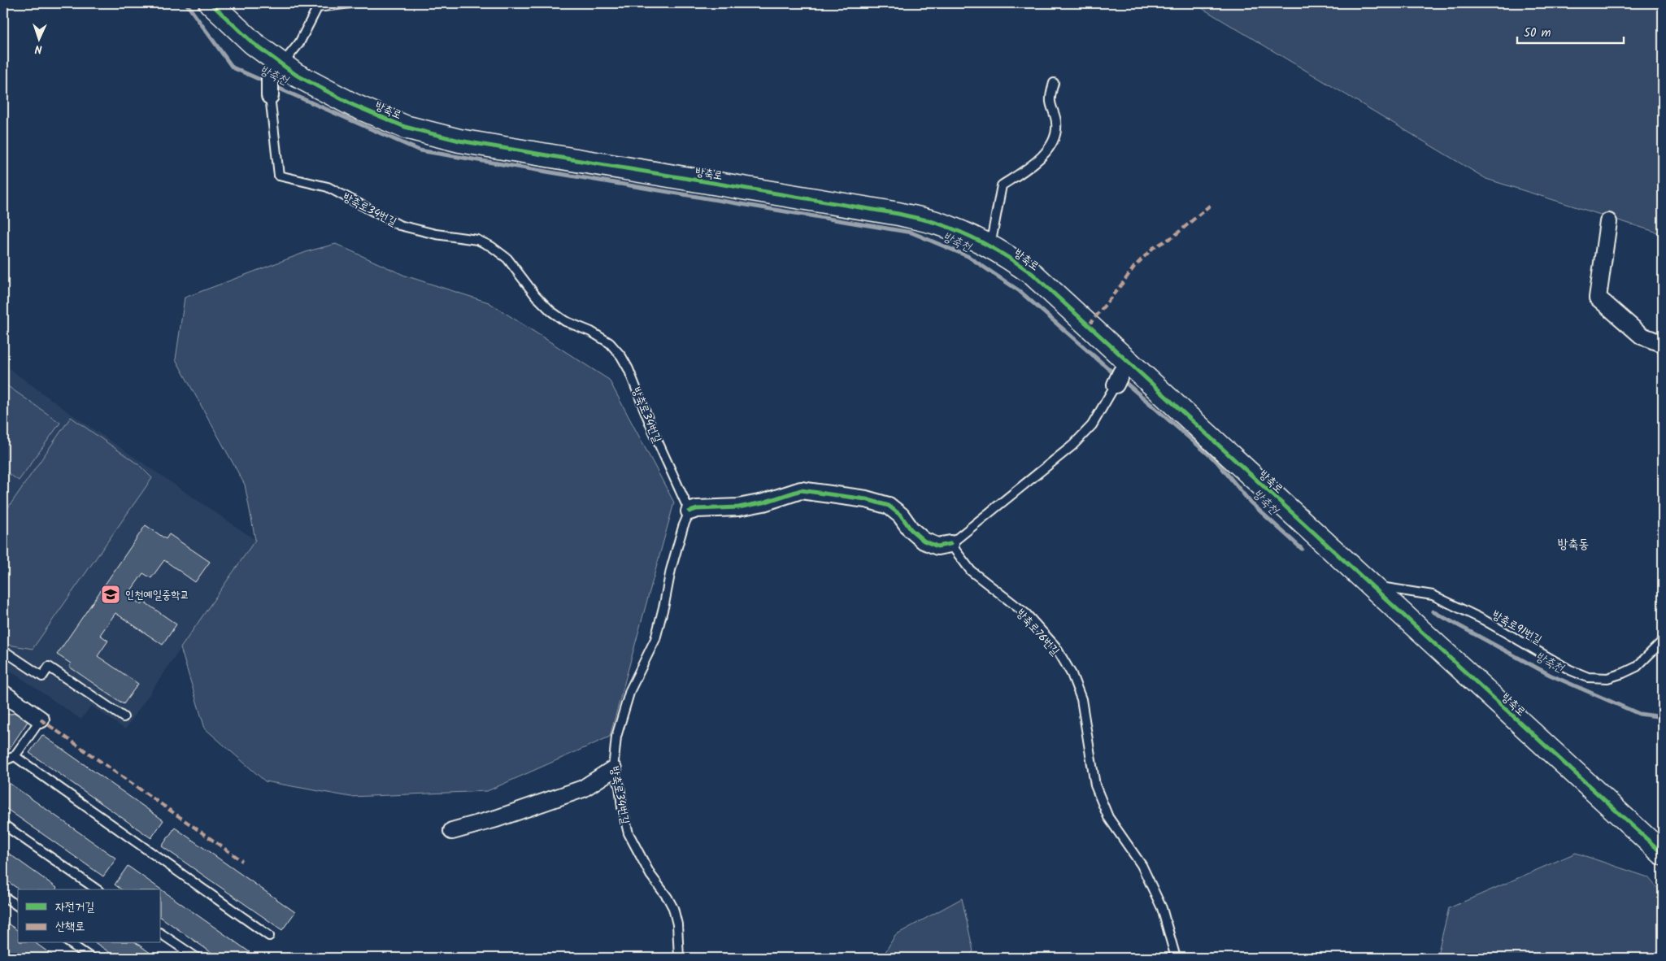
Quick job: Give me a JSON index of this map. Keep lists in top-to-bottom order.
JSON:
{
  "streets": {
    "street": ["방축로", "방축로34번길"],
    "lane": ["방축로91번길", "방축로76번길"]
  },
  "crossings": [
    ["방축로", "방축로34번길"],
    ["방축로", "방축로91번길"]
  ],
  "districts": ["방축동"],
  "water": ["방축천"],
  "places": {
    "school or university": ["인천예일중학교"]
  },
  "legend": ["자전거길", "산책로"],
  "scale_bar": "50 m",
  "north": "bottom"
}
